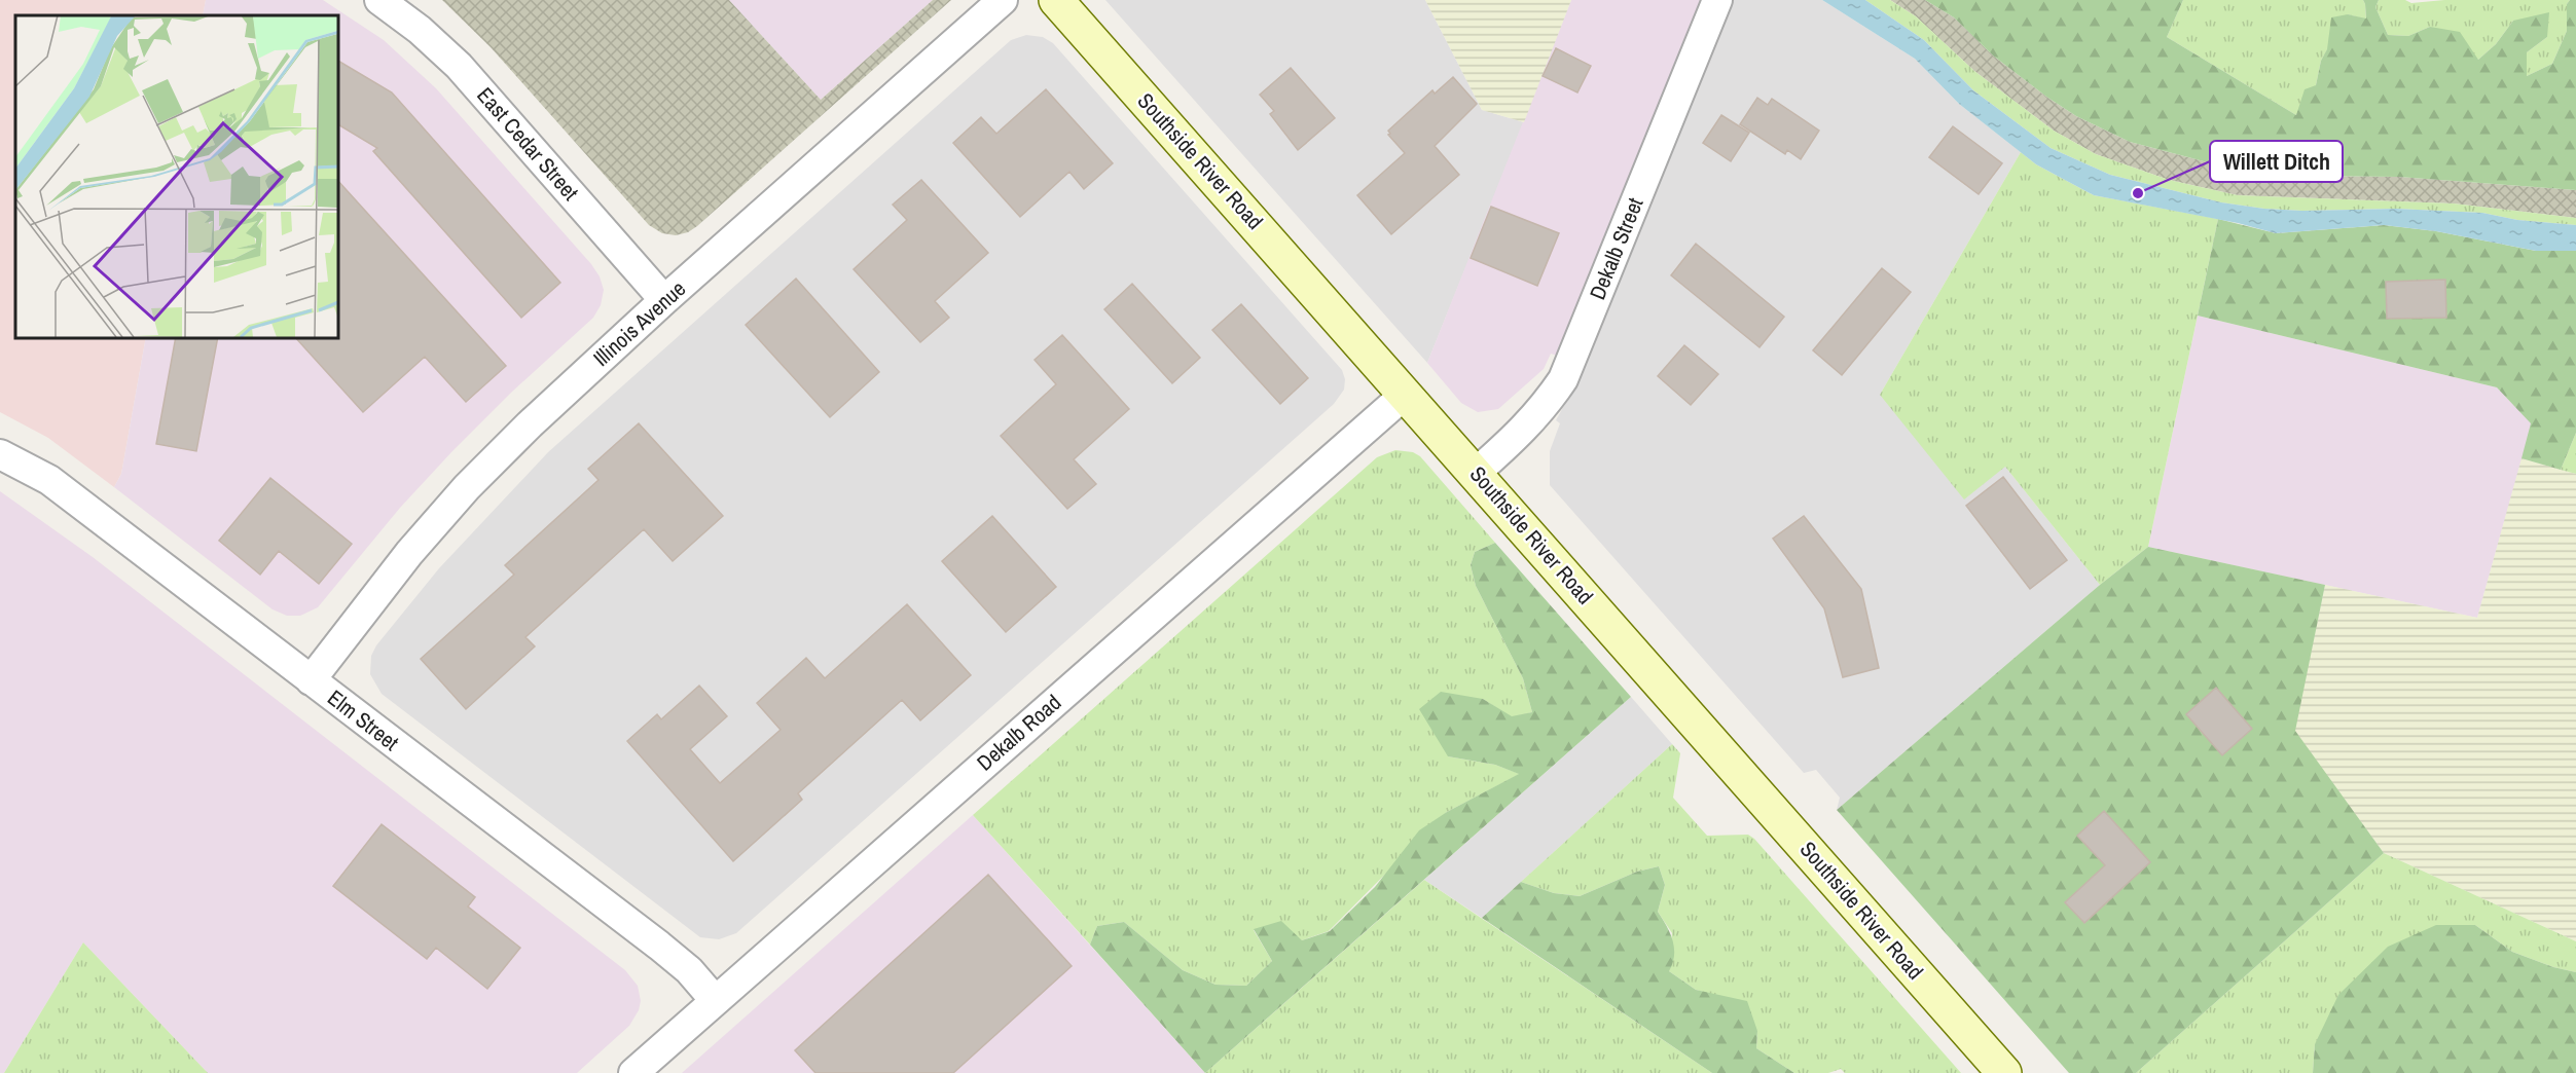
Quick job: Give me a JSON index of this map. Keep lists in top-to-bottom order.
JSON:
{
  "streets": {
    "main road": ["Southside River Road"],
    "street": [
      "East Cedar Street",
      "Dekalb Street",
      "Illinois Avenue",
      "Elm Street",
      "Dekalb Road"
    ]
  },
  "crossings": [
    ["East Cedar Street", "Illinois Avenue"],
    ["Southside River Road", "Dekalb Street"],
    ["Southside River Road", "Dekalb Road"],
    ["Illinois Avenue", "Elm Street"],
    ["Elm Street", "Dekalb Road"]
  ],
  "places": ["Willett Ditch"]
}
